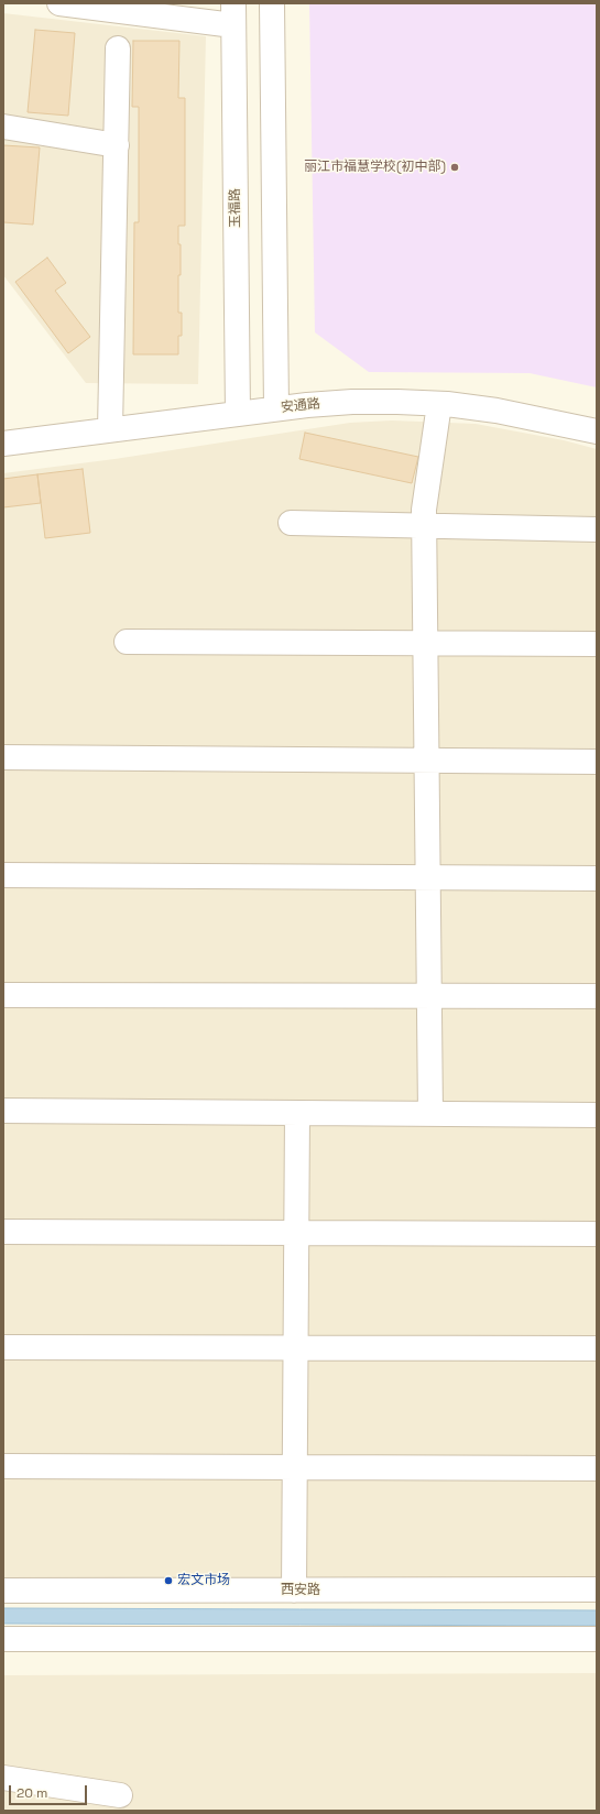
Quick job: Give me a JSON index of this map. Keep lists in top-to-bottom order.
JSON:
{
  "streets": {
    "street": ["玉福路", "安通路", "西安路"]
  },
  "crossings": [
    ["玉福路", "安通路"]
  ],
  "places": ["丽江市福慧学校(初中部)", "宏文市场"],
  "scale_bar": "20 m"
}
